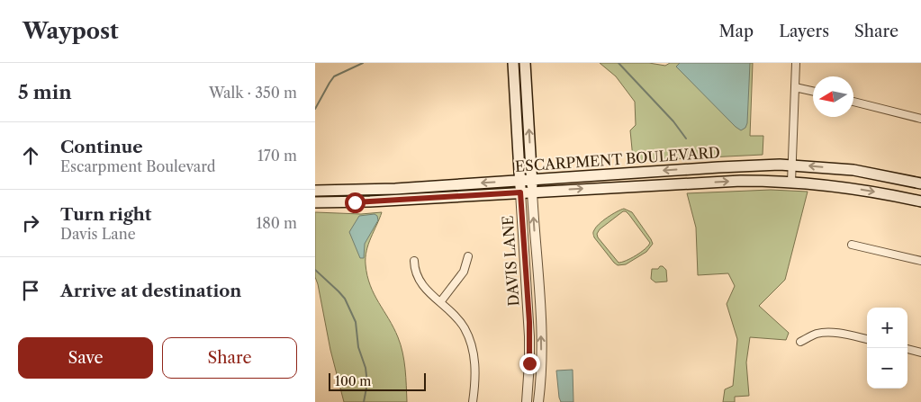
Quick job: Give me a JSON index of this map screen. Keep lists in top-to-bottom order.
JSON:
{
  "streets": {
    "main road": ["ESCARPMENT BOULEVARD", "DAVIS LANE"]
  },
  "crossings": [
    ["ESCARPMENT BOULEVARD", "DAVIS LANE"]
  ],
  "scale_bar": "100 m",
  "north": "left",
  "page": {
    "header": "Waypost",
    "nav": ["Map", "Layers", "Share"],
    "heading": ["5 min", "Walk · 350 m"],
    "list": [
      ["Continue", "Escarpment Boulevard", "170 m"],
      ["Turn right", "Davis Lane", "180 m"],
      "Arrive at destination"
    ],
    "map_buttons": ["+", "−"],
    "buttons": ["Save", "Share"],
    "scale": "100 m"
  }
}
